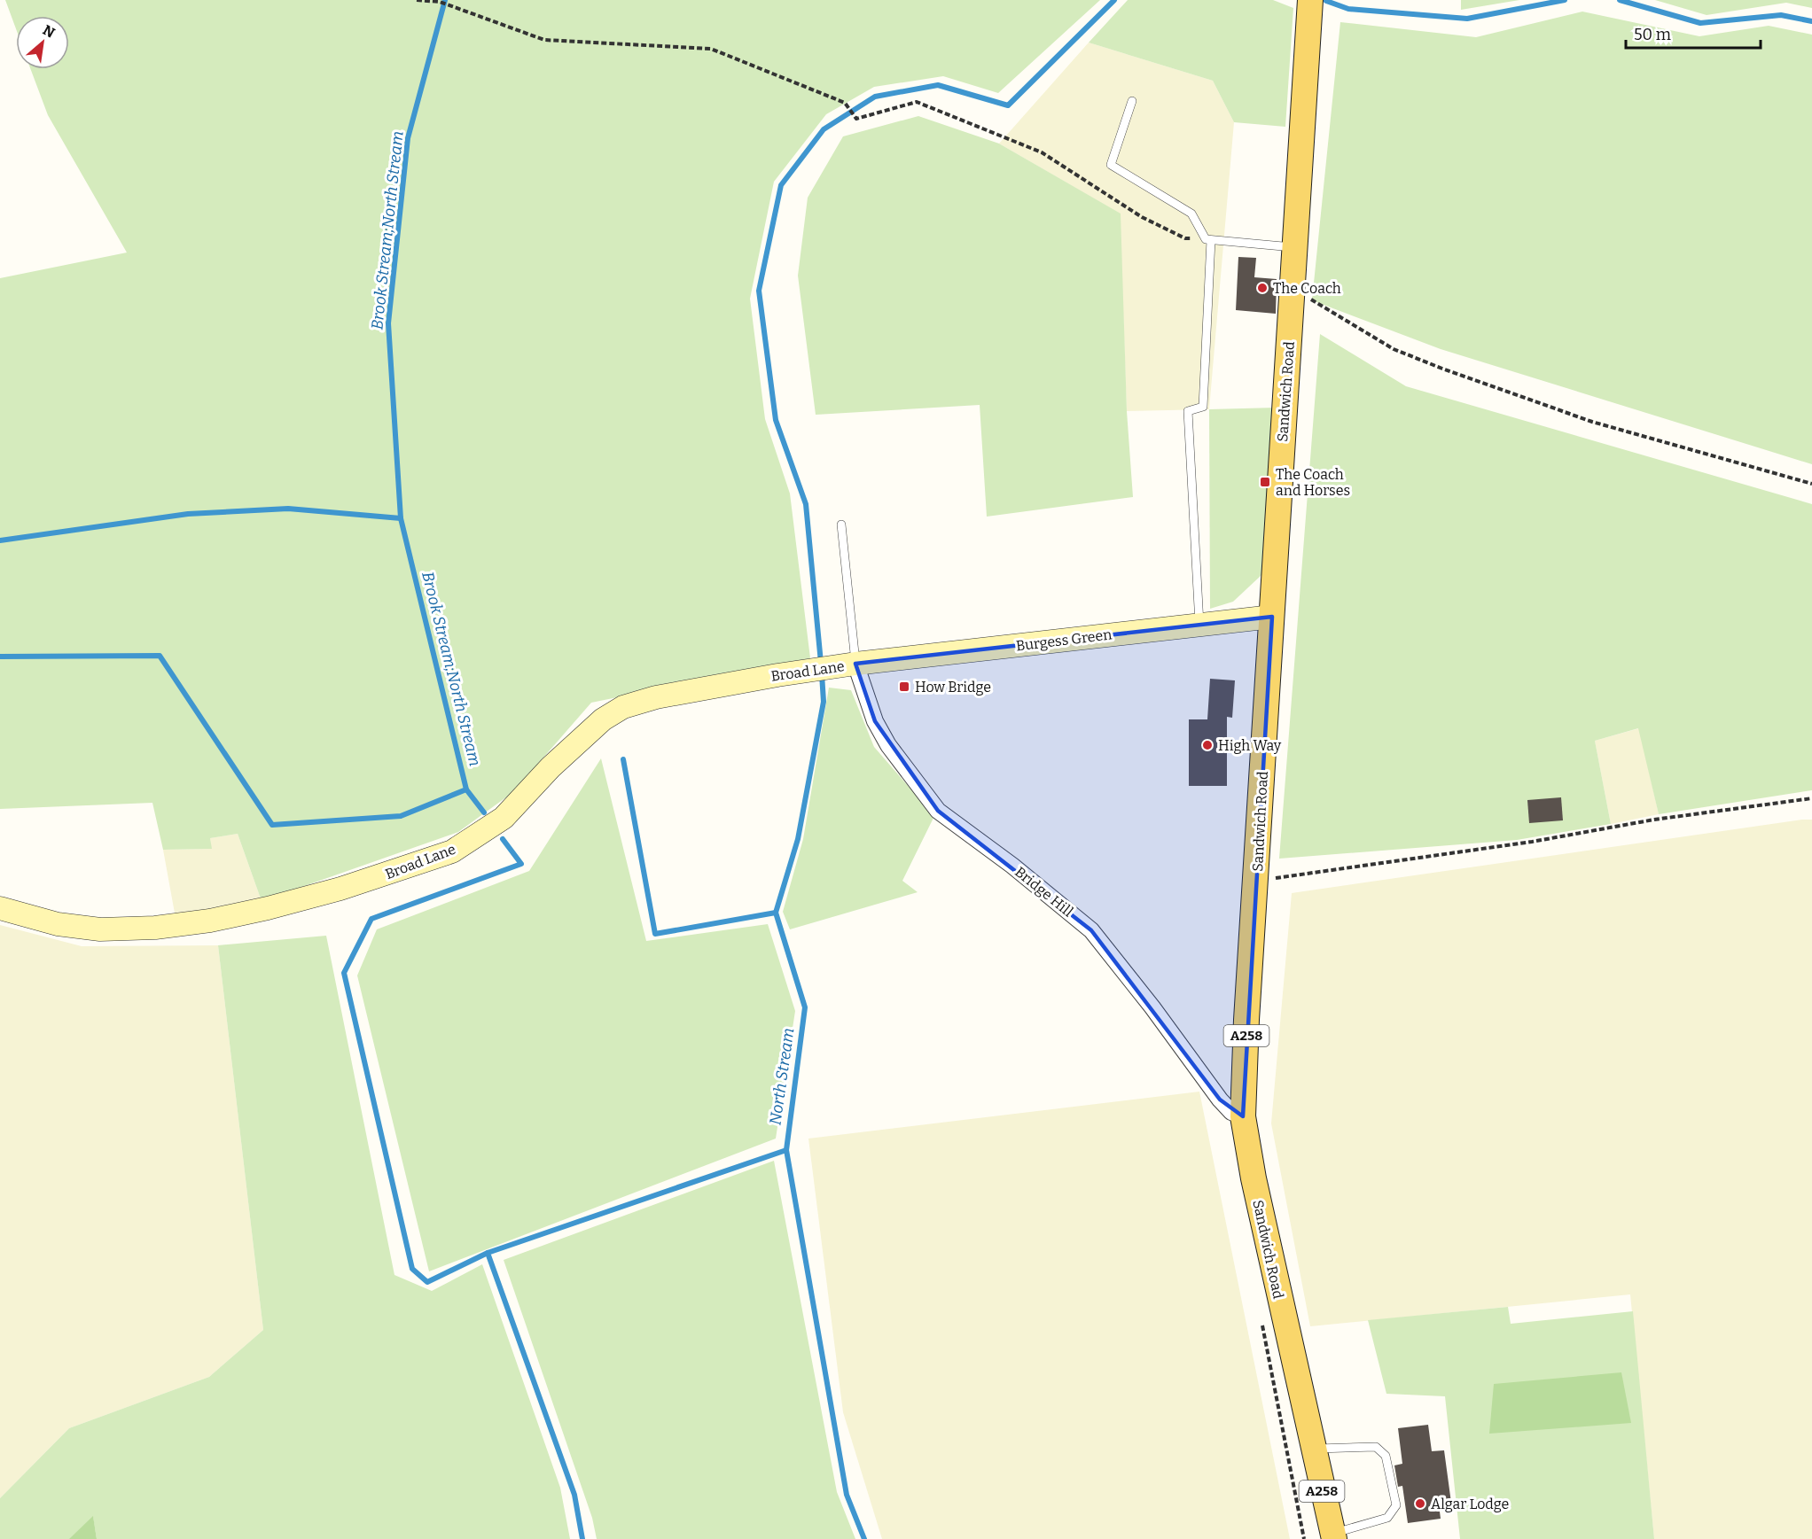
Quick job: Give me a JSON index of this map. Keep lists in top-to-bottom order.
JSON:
{
  "streets": {
    "main road": ["Sandwich Road", "A258"],
    "street": ["Burgess Green", "Broad Lane", "Bridge Hill"]
  },
  "crossings": [
    ["Sandwich Road", "Burgess Green"],
    ["Sandwich Road", "Bridge Hill"],
    ["Burgess Green", "Broad Lane"],
    ["Burgess Green", "Bridge Hill"],
    ["Broad Lane", "Bridge Hill"]
  ],
  "water": ["Brook Stream;North Stream", "North Stream"],
  "places": {
    "other": ["The Coach", "High Way", "Algar Lodge"],
    "transit": ["The Coach and Horses", "How Bridge"]
  },
  "scale_bar": "50 m",
  "north": "top right"
}
